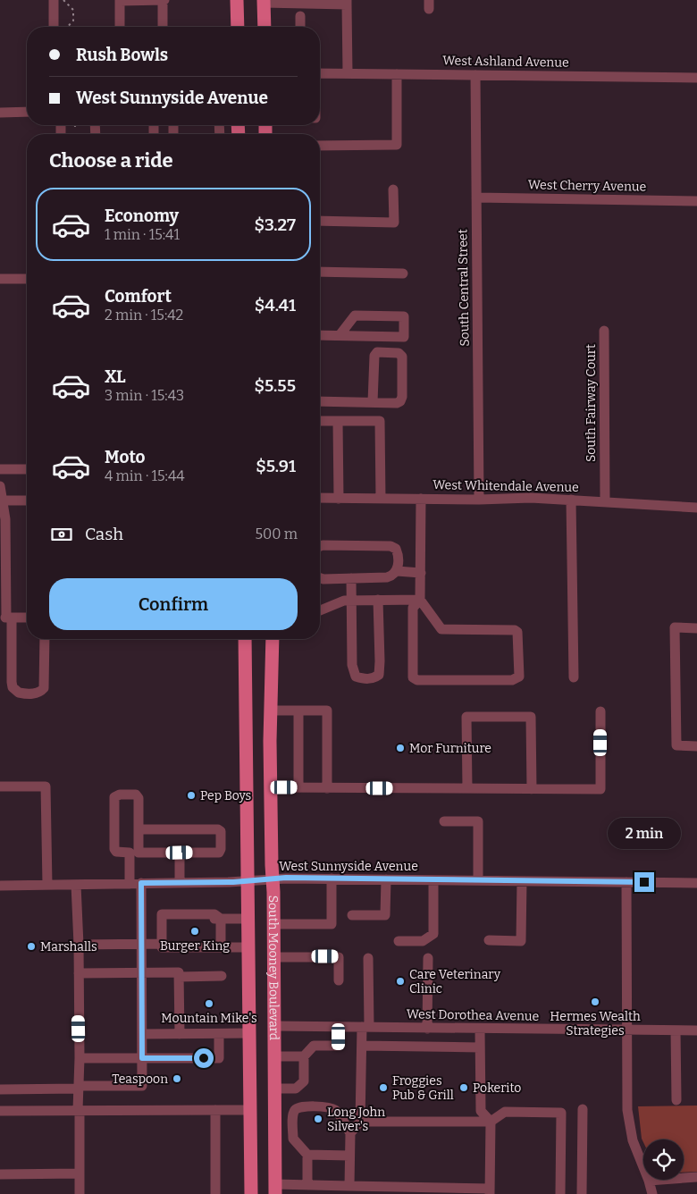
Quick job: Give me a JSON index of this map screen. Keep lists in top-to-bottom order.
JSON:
{
  "streets": {
    "main road": ["South Mooney Boulevard"],
    "street": [
      "West Ashland Avenue",
      "West Cherry Avenue",
      "South Central Street",
      "South Fairway Court",
      "West Whitendale Avenue",
      "West Sunnyside Avenue",
      "West Dorothea Avenue"
    ]
  },
  "crossings": [
    ["West Ashland Avenue", "South Central Street"],
    ["West Cherry Avenue", "South Central Street"],
    ["South Central Street", "West Whitendale Avenue"],
    ["South Fairway Court", "West Whitendale Avenue"],
    ["West Sunnyside Avenue", "South Mooney Boulevard"],
    ["South Mooney Boulevard", "West Dorothea Avenue"]
  ],
  "places": [
    "Mor Furniture",
    "Pep Boys",
    "Burger King",
    "Marshalls",
    "Care Veterinary Clinic",
    "Hermes Wealth Strategies",
    "Mountain Mike's",
    "Teaspoon",
    "Froggies Pub & Grill",
    "Pokerito",
    "Long John Silver's"
  ],
  "page": {
    "banner": ["Rush Bowls", "West Sunnyside Avenue"],
    "heading": "Choose a ride",
    "list": [
      {
        "name": "Economy",
        "note": "1 min · 15:41",
        "value": "$3.27"
      },
      {
        "name": "Comfort",
        "note": "2 min · 15:42",
        "value": "$4.41"
      },
      {
        "name": "XL",
        "note": "3 min · 15:43",
        "value": "$5.55"
      },
      {
        "name": "Moto",
        "note": "4 min · 15:44",
        "value": "$5.91"
      }
    ],
    "pay": ["Cash", "500 m"],
    "buttons": "Confirm",
    "bubble": "2 min"
  }
}
